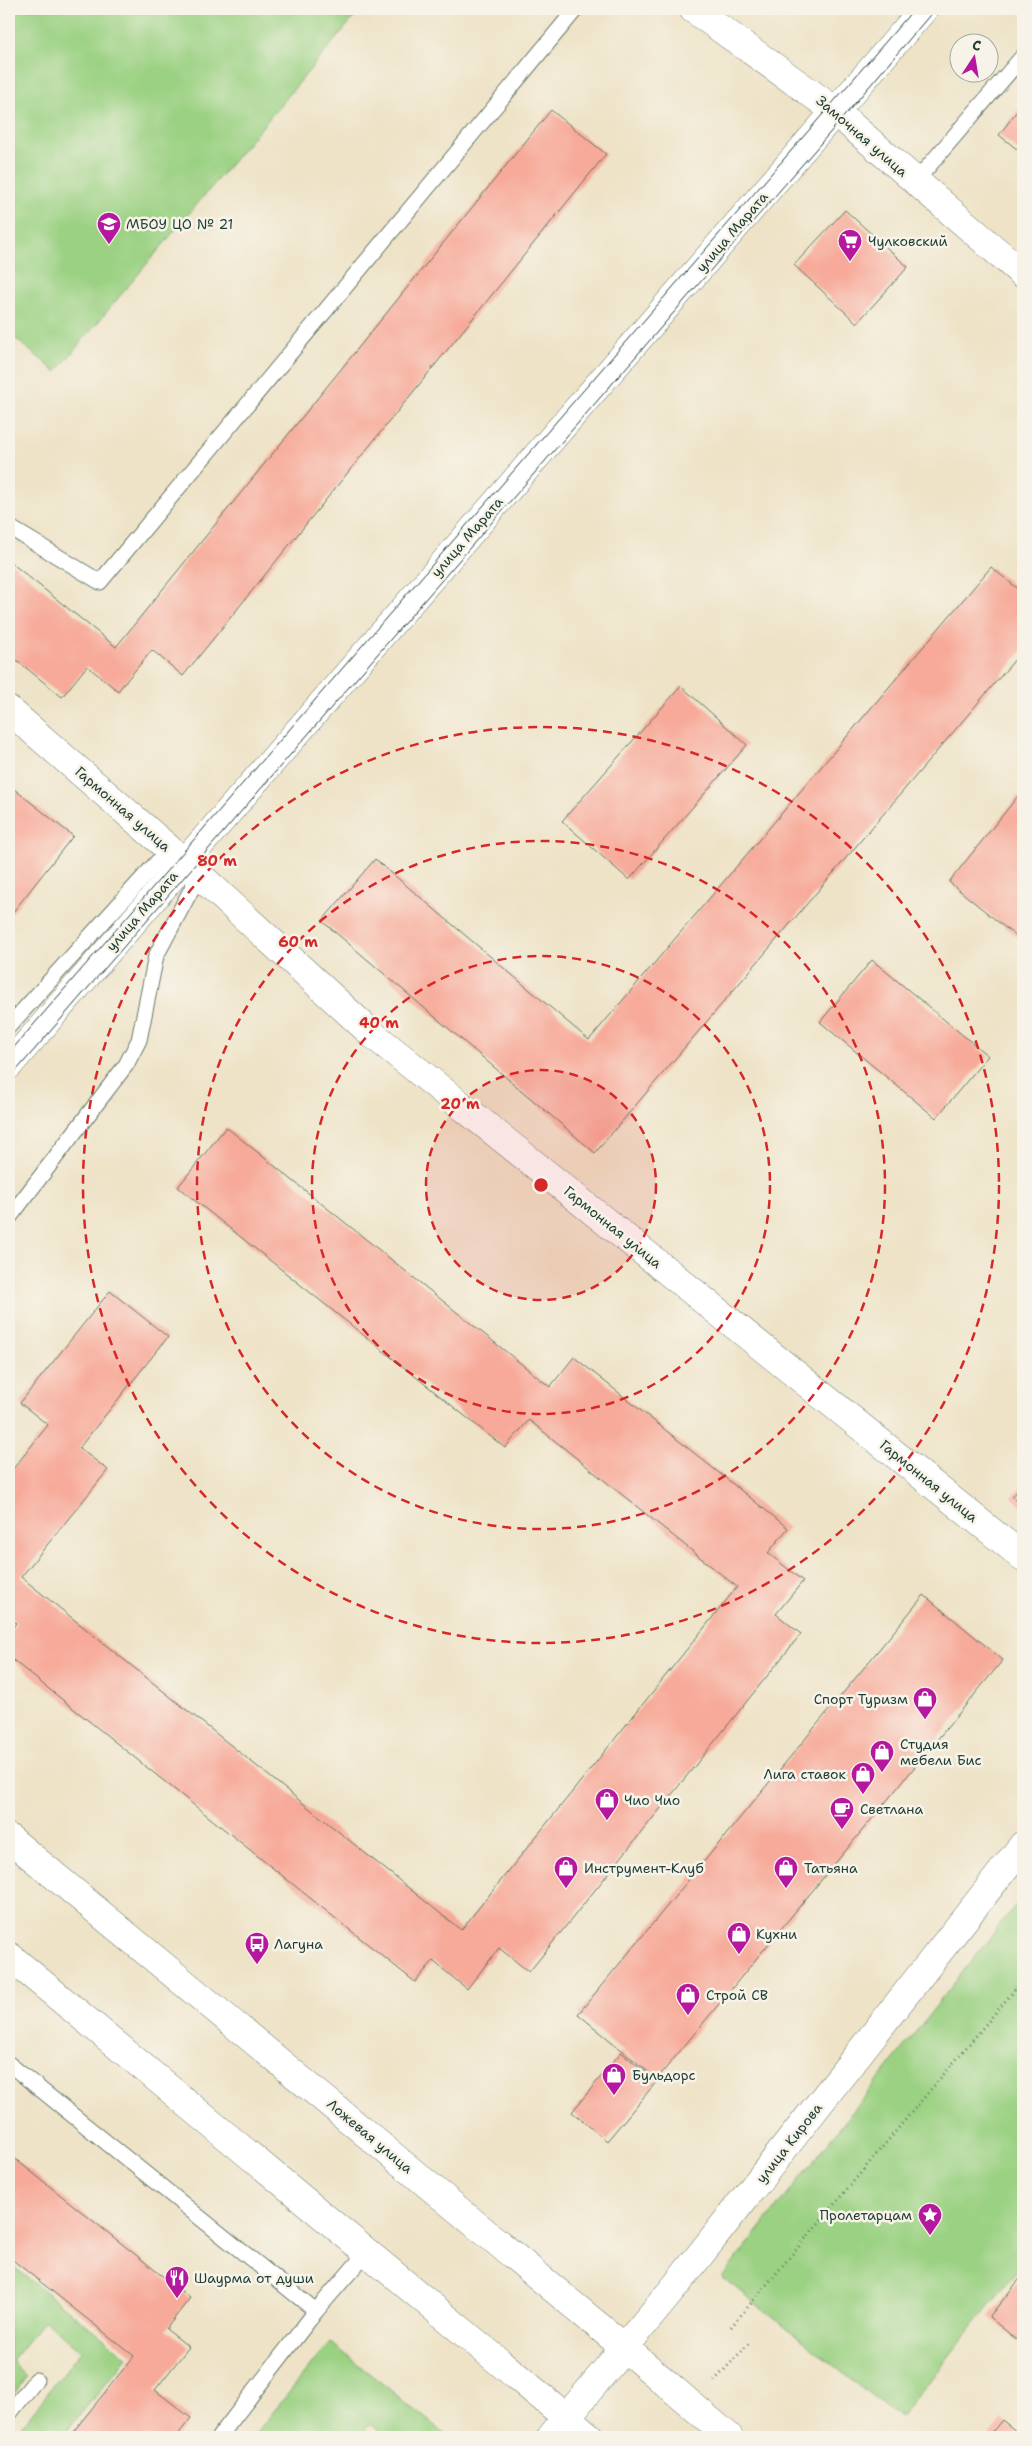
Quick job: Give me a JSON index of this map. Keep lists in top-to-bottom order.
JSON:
{
  "streets": {
    "street": [
      "Замочная улица",
      "улица Марата",
      "Гармонная улица",
      "Ложевая улица",
      "улица Кирова"
    ]
  },
  "crossings": [
    ["Замочная улица", "улица Марата"],
    ["улица Марата", "Гармонная улица"],
    ["Ложевая улица", "улица Кирова"]
  ],
  "places": {
    "school or university": ["МБОУ ЦО № 21"],
    "supermarket": ["Чулковский"],
    "shop": [
      "Спорт Туризм",
      "Студия мебели Бис",
      "Лига ставок",
      "Чио Чио",
      "Инструмент-Клуб",
      "Татьяна",
      "Кухни",
      "Строй СВ",
      "Бульдорс"
    ],
    "cafe": ["Светлана"],
    "bus stop": ["Лагуна"],
    "place": ["Пролетарцам"],
    "restaurant": ["Шаурма от души"]
  },
  "north": "top",
  "rings": [
    "80 m",
    "60 m",
    "40 m",
    "20 m"
  ]
}
